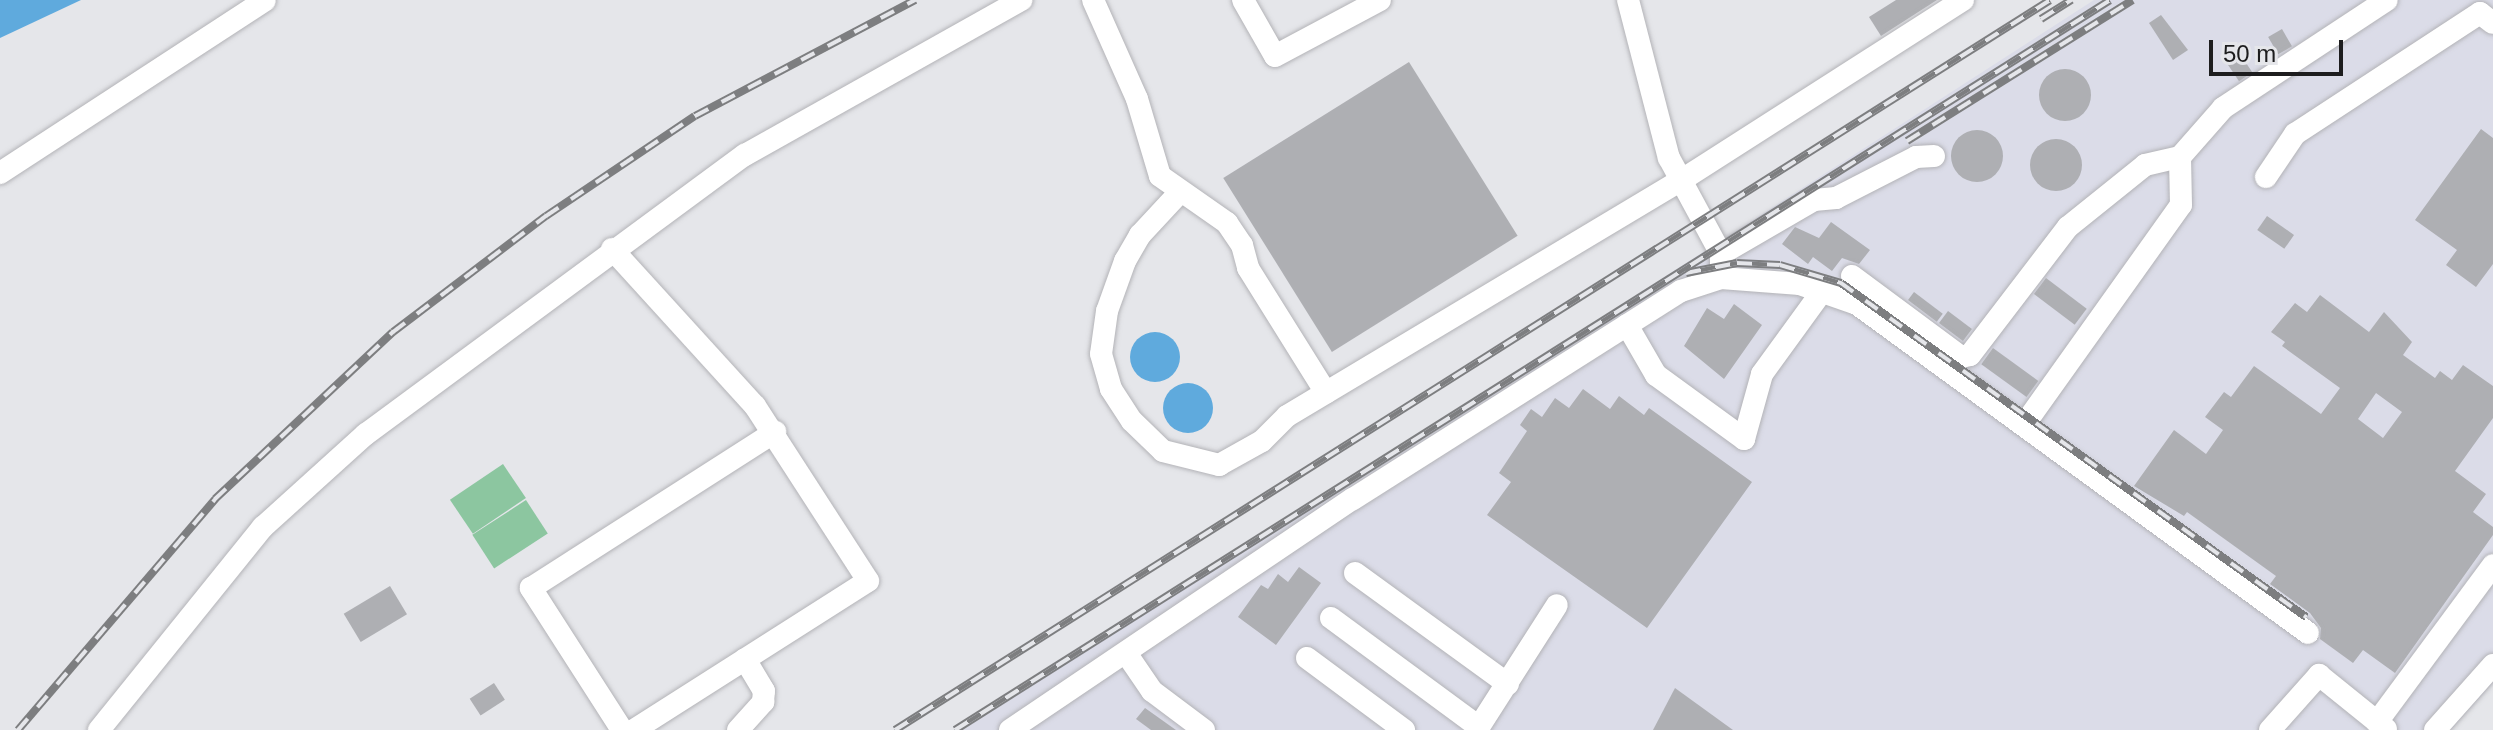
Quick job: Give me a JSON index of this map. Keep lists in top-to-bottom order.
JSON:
{
  "scale_bar": "50 m"
}
